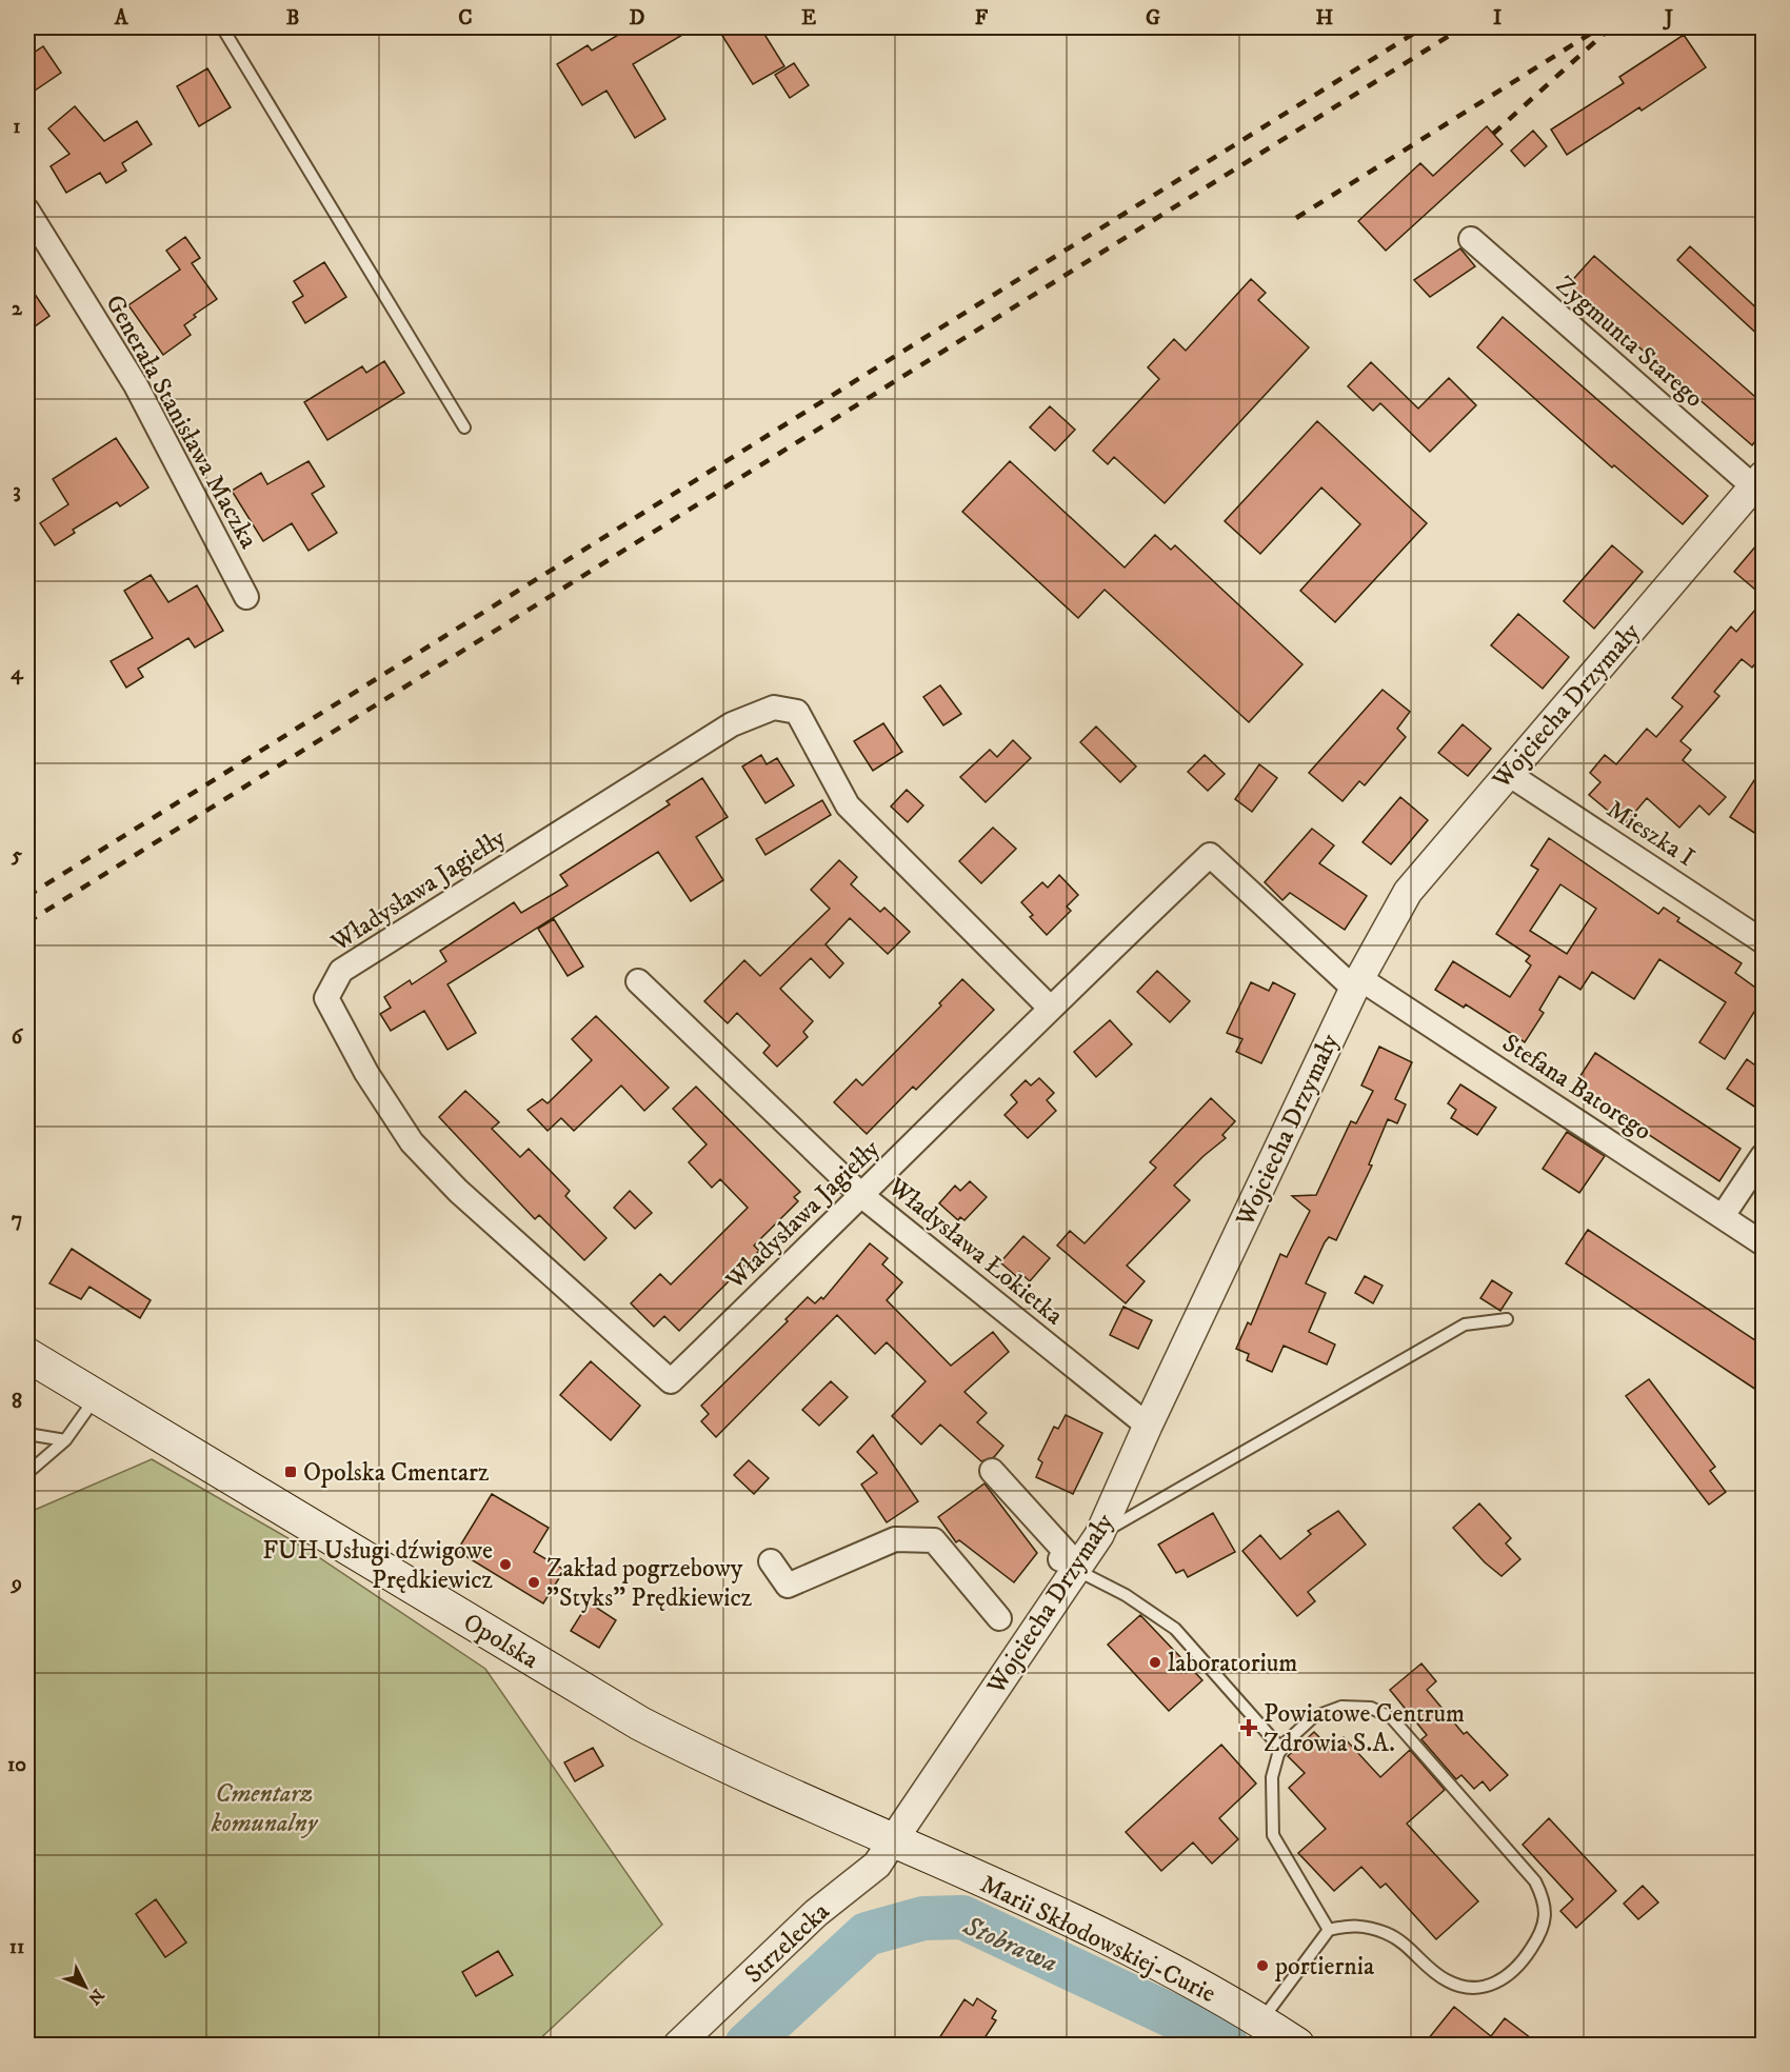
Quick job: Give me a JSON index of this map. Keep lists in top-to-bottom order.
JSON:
{
  "streets": {
    "main road": ["Opolska", "Marii Skłodowskiej-Curie"],
    "street": [
      "Zygmunta Starego",
      "Generała Stanisława Maczka",
      "Wojciecha Drzymały",
      "Mieszka I",
      "Władysława Jagiełły",
      "Stefana Batorego",
      "Władysława Łokietka",
      "Strzelecka"
    ]
  },
  "crossings": [
    ["Zygmunta Starego", "Wojciecha Drzymały"],
    ["Wojciecha Drzymały", "Mieszka I"],
    ["Wojciecha Drzymały", "Władysława Jagiełły"],
    ["Wojciecha Drzymały", "Stefana Batorego"],
    ["Wojciecha Drzymały", "Władysława Łokietka"],
    ["Wojciecha Drzymały", "Opolska"],
    ["Wojciecha Drzymały", "Marii Skłodowskiej-Curie"],
    ["Wojciecha Drzymały", "Strzelecka"],
    ["Władysława Jagiełły", "Stefana Batorego"],
    ["Władysława Jagiełły", "Władysława Łokietka"],
    ["Opolska", "Marii Skłodowskiej-Curie"],
    ["Opolska", "Strzelecka"],
    ["Marii Skłodowskiej-Curie", "Strzelecka"]
  ],
  "water": ["Stobrawa"],
  "parks": ["Cmentarz komunalny"],
  "places": {
    "transit": ["Opolska Cmentarz"],
    "other": [
      "FUH Usługi dźwigowe Prędkiewicz",
      "Zakład pogrzebowy \"Styks\" Prędkiewicz",
      "laboratorium",
      "portiernia"
    ],
    "health": ["Powiatowe Centrum Zdrowia S.A."]
  },
  "north": "bottom right",
  "grid": {
    "columns": [
      "A",
      "B",
      "C",
      "D",
      "E",
      "F",
      "G",
      "H",
      "I",
      "J"
    ],
    "rows": [
      "1",
      "2",
      "3",
      "4",
      "5",
      "6",
      "7",
      "8",
      "9",
      "10",
      "11"
    ]
  }
}
